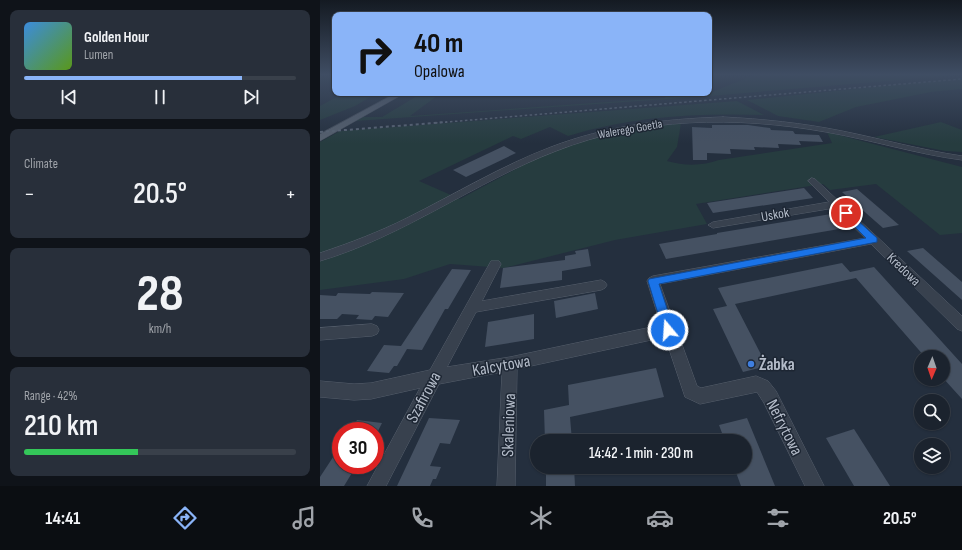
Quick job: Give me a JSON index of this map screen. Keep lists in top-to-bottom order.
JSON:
{
  "streets": {
    "street": [
      "Walerego Goetla",
      "Uskok",
      "Kredowa",
      "Kalcytowa",
      "Szafirowa",
      "Skaleniowa",
      "Nefrytowa"
    ]
  },
  "crossings": [
    ["Uskok", "Kredowa"],
    ["Kalcytowa", "Szafirowa"],
    ["Kalcytowa", "Skaleniowa"],
    ["Kalcytowa", "Nefrytowa"]
  ],
  "places": ["Żabka"],
  "north": "bottom",
  "page": {
    "turn": ["40 m", "Opalowa"],
    "song": ["Golden Hour", "Lumen"],
    "tile": [
      "Climate",
      ["28", "km/h"],
      ["Range · 42%", "210 km"]
    ],
    "heat": ["−", "20.5°", "+"],
    "limit": "30",
    "trip": "14:42 · 1 min · 230 m",
    "tabs": ["14:41", "20.5°"]
  }
}
